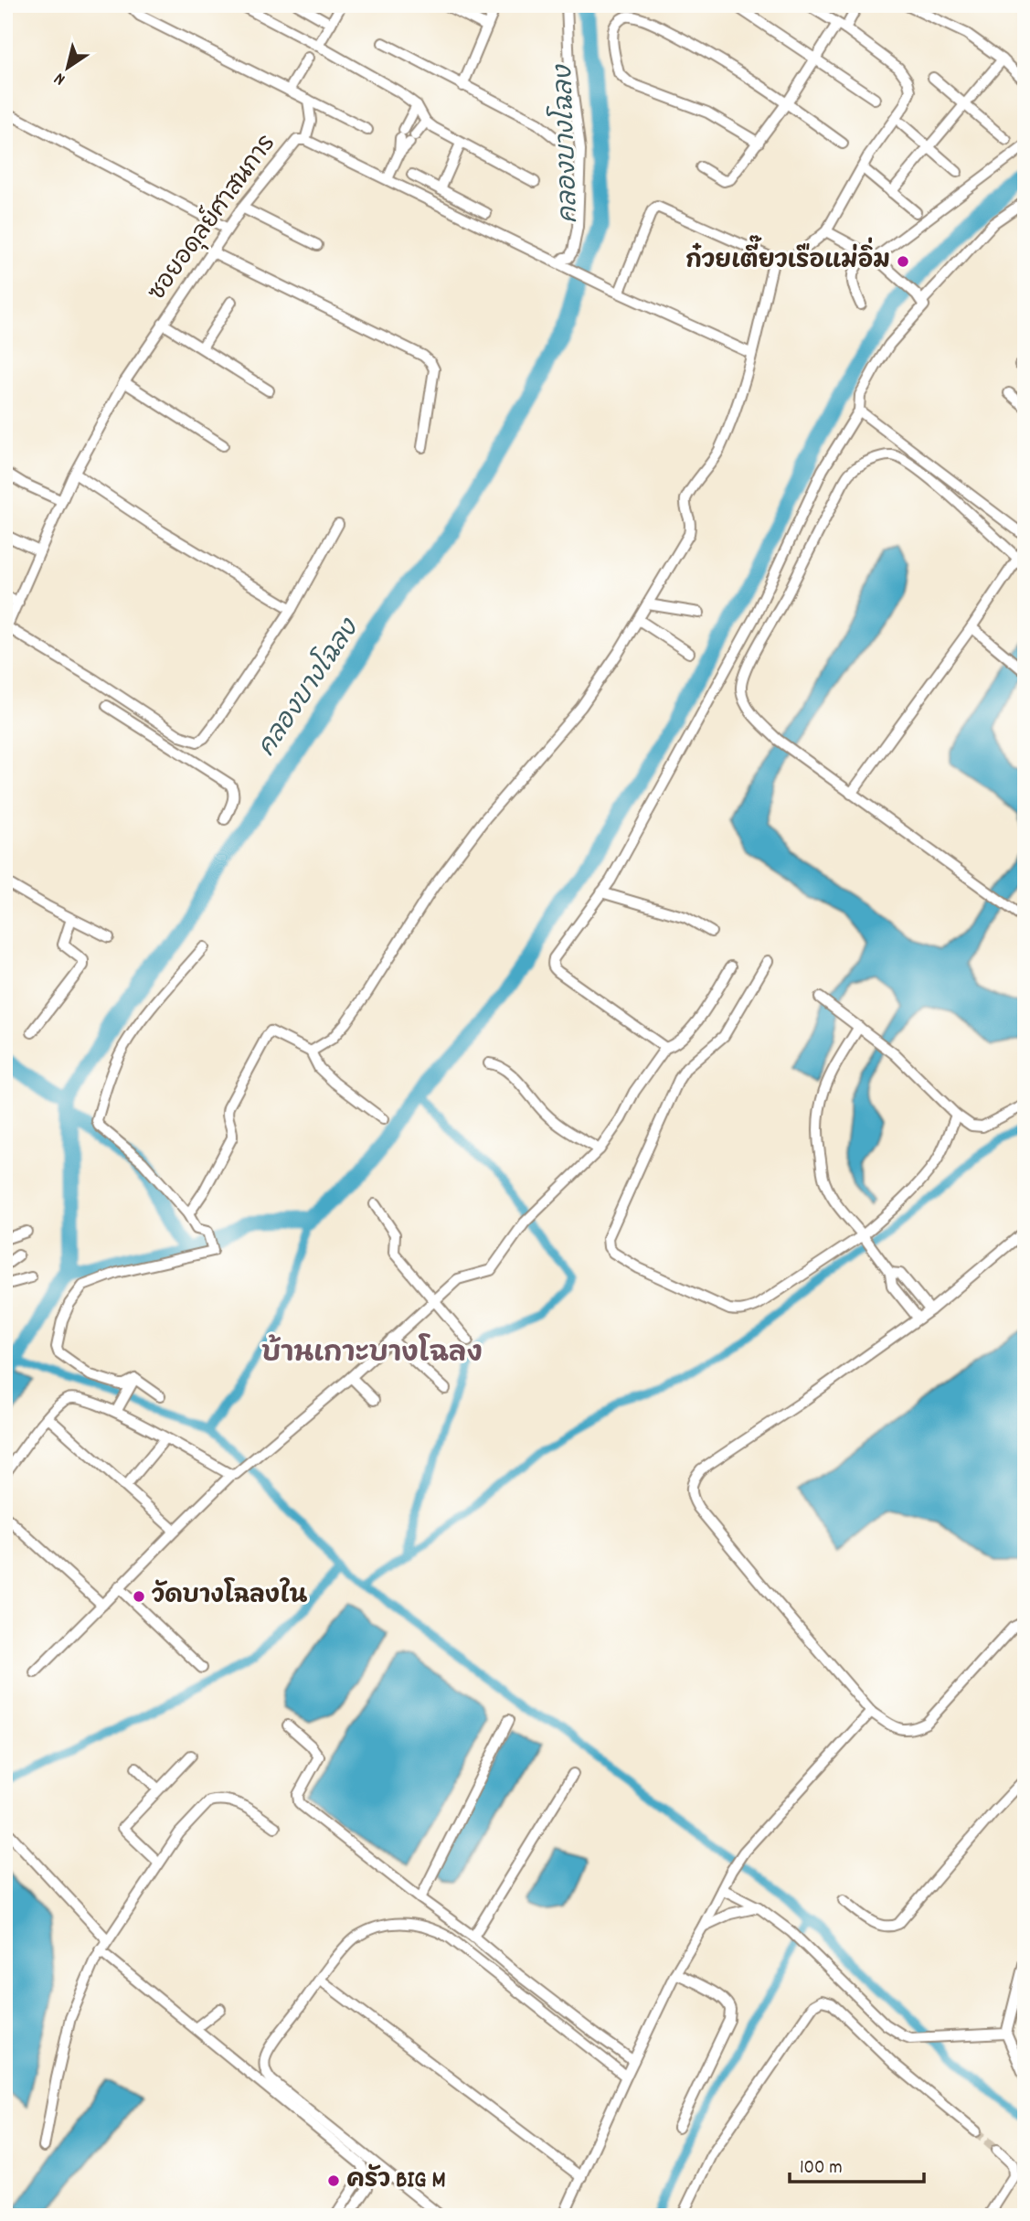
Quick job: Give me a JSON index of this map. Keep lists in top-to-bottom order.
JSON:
{
  "streets": {
    "street": ["ซอยอดุลย์ศาสนการ"]
  },
  "districts": ["บ้านเกาะบางโฉลง"],
  "water": ["คลองบางโฉลง"],
  "places": ["ก๋วยเตี๊ยวเรือแม่อิ่ม", "วัดบางโฉลงใน", "ครัว BIG M"],
  "scale_bar": "100 m",
  "north": "bottom left"
}
